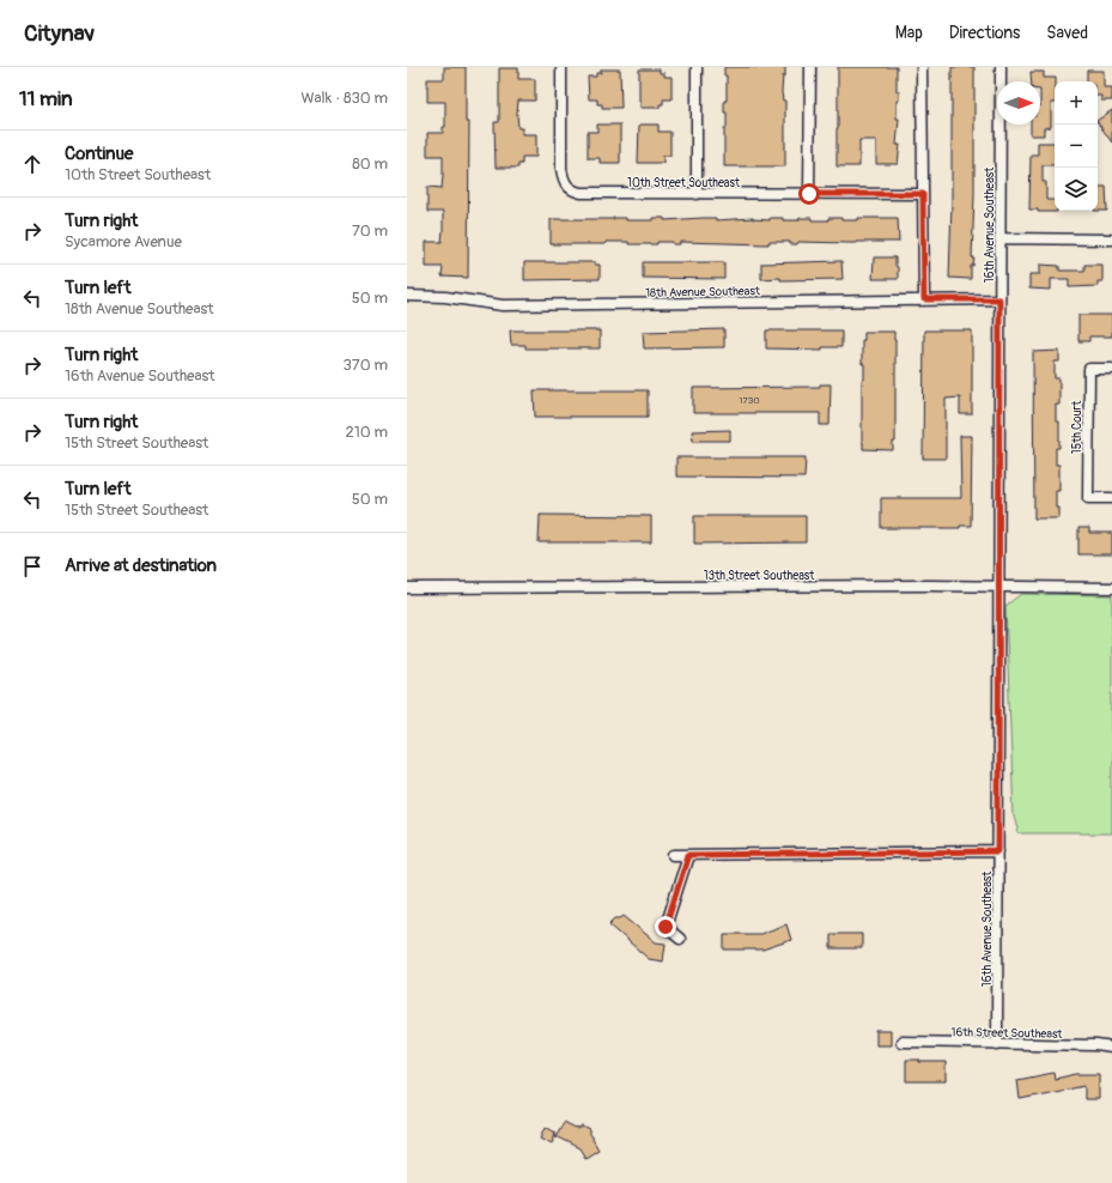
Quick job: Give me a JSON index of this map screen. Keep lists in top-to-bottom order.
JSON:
{
  "streets": {
    "street": [
      "10th Street Southeast",
      "16th Avenue Southeast",
      "18th Avenue Southeast",
      "15th Court",
      "13th Street Southeast",
      "16th Street Southeast"
    ]
  },
  "crossings": [
    ["16th Avenue Southeast", "18th Avenue Southeast"],
    ["16th Avenue Southeast", "13th Street Southeast"],
    ["16th Avenue Southeast", "16th Street Southeast"]
  ],
  "house_numbers": ["1730"],
  "north": "right",
  "page": {
    "header": "Citynav",
    "nav": ["Map", "Directions", "Saved"],
    "heading": ["11 min", "Walk · 830 m"],
    "map_buttons": ["+", "−"],
    "list": [
      ["Continue", "10th Street Southeast", "80 m"],
      ["Turn right", "Sycamore Avenue", "70 m"],
      ["Turn left", "18th Avenue Southeast", "50 m"],
      ["Turn right", "16th Avenue Southeast", "370 m"],
      ["Turn right", "15th Street Southeast", "210 m"],
      ["Turn left", "15th Street Southeast", "50 m"],
      "Arrive at destination"
    ]
  }
}
